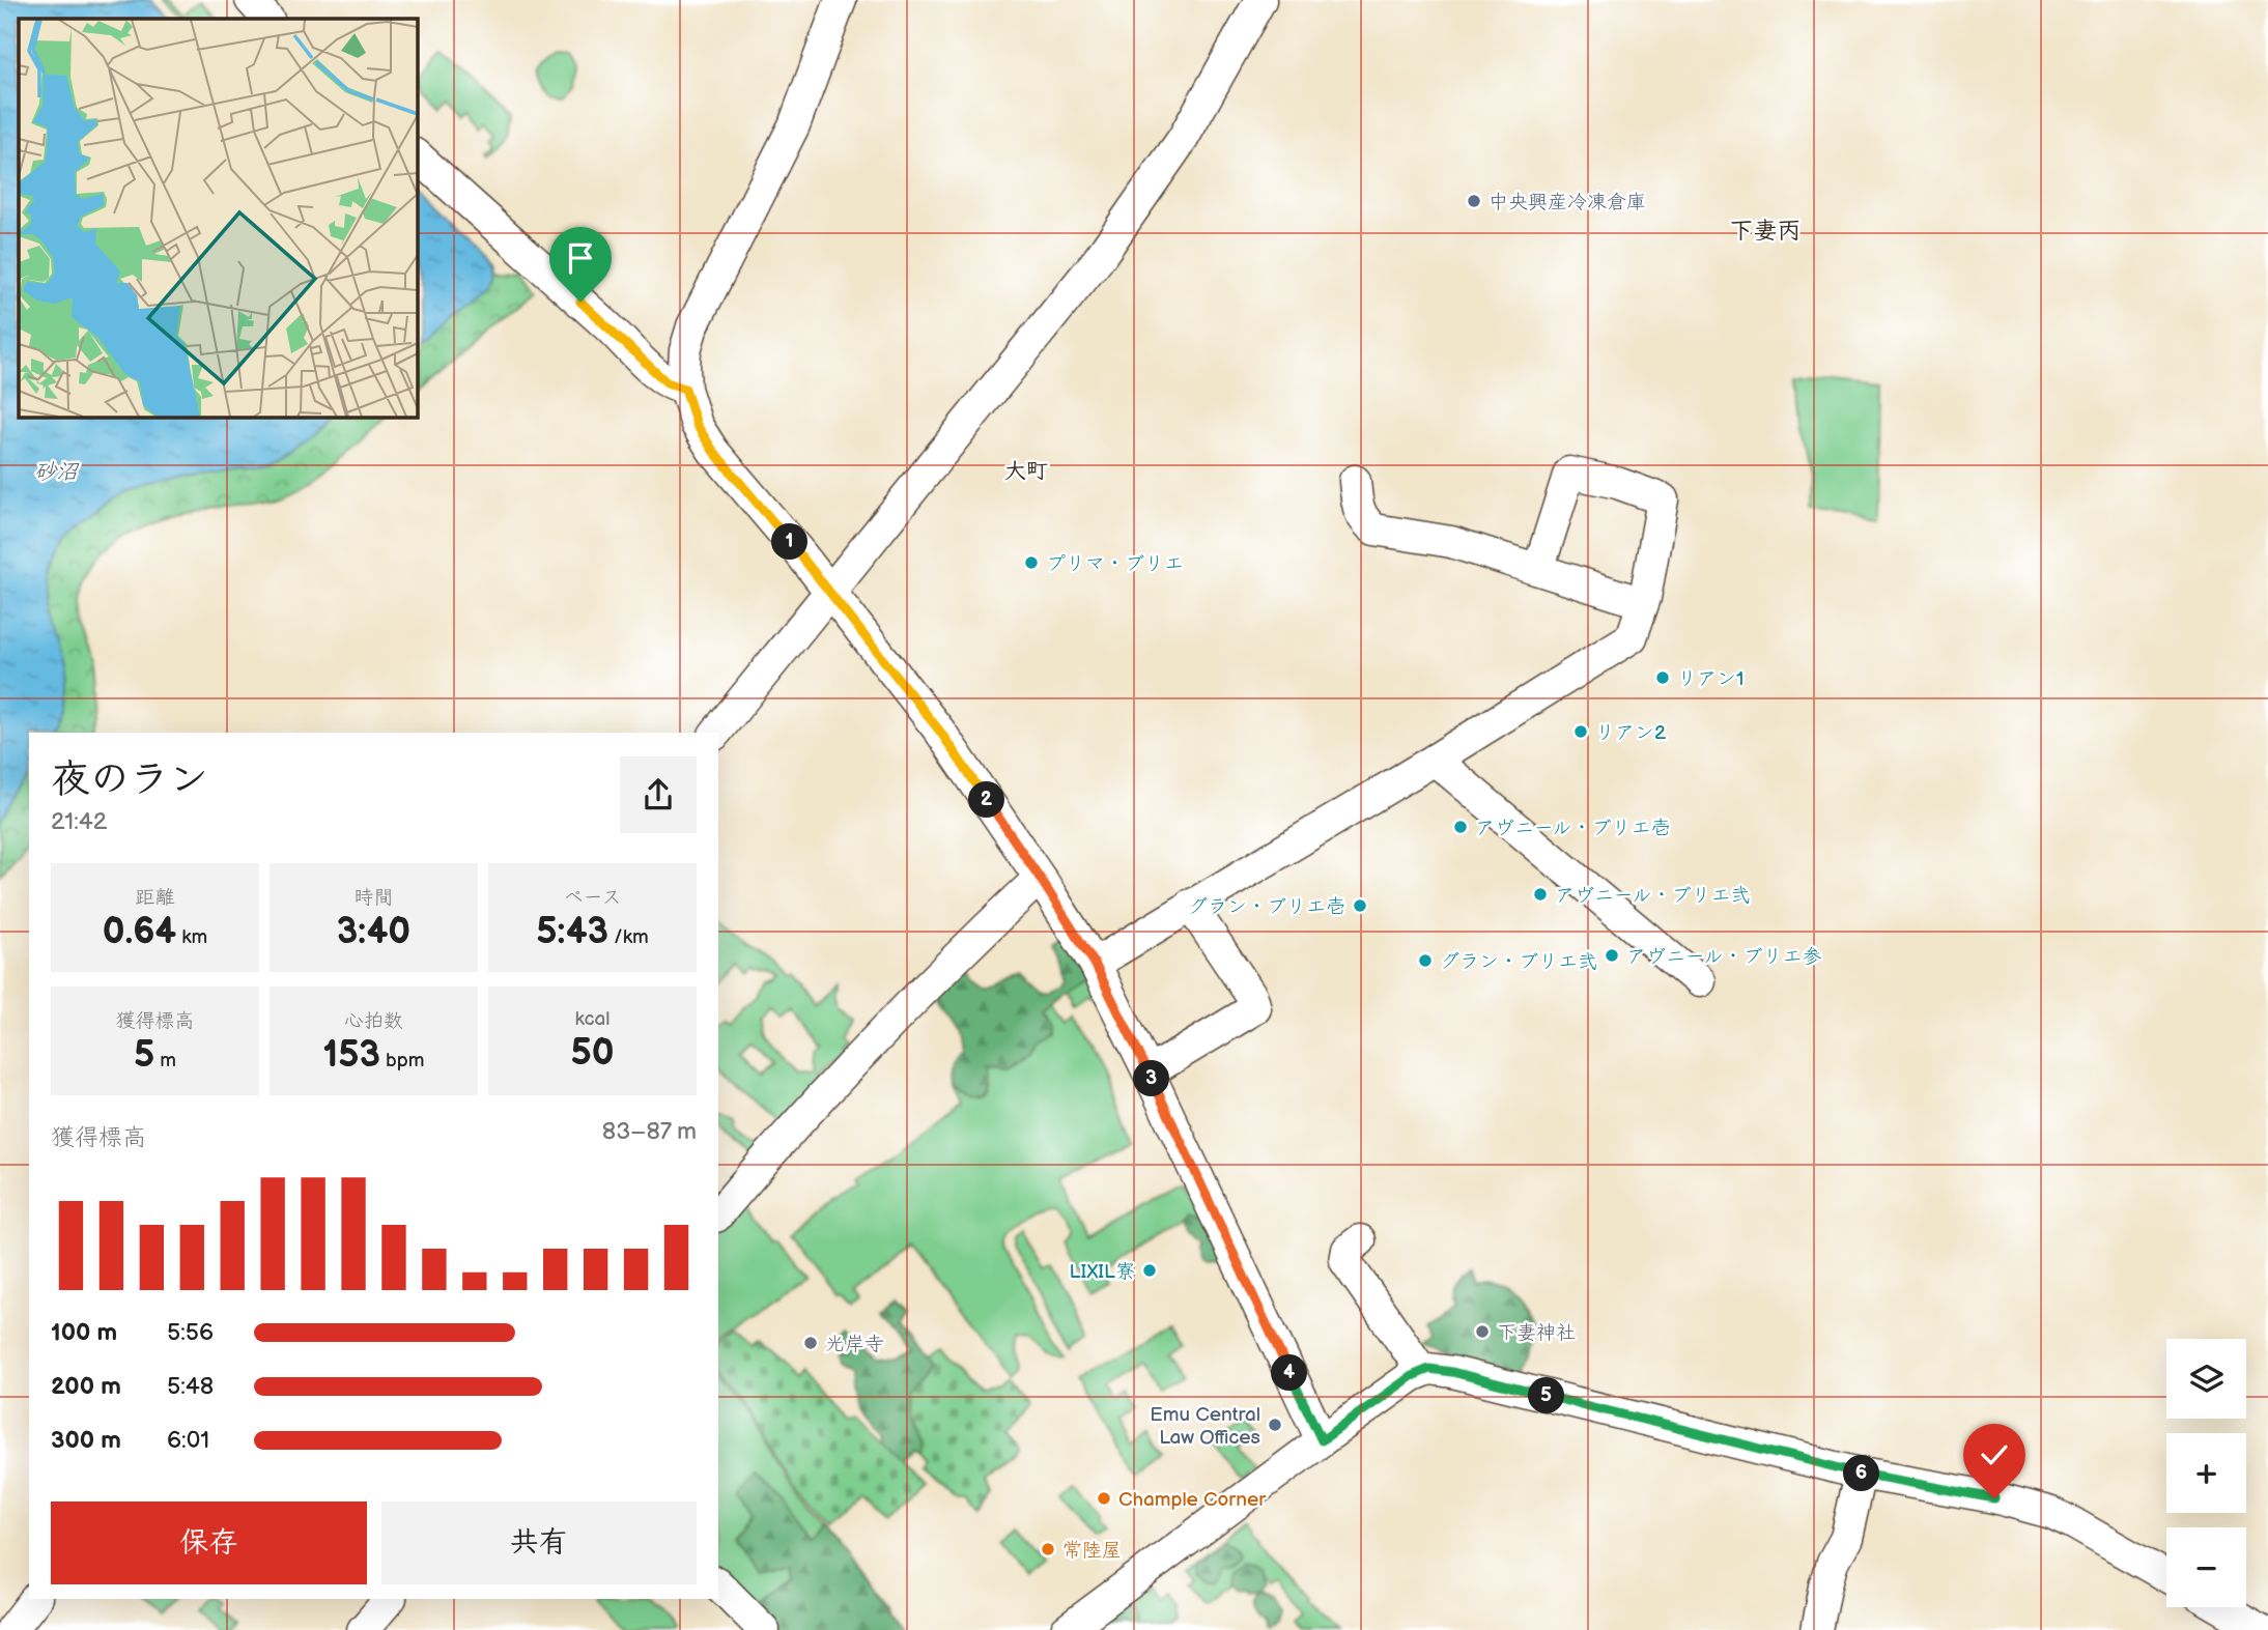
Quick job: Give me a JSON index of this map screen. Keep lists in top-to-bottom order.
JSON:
{
  "districts": ["下妻丙", "大町"],
  "water": ["砂沼"],
  "places": [
    "中央興産冷凍倉庫",
    "プリマ・ブリエ",
    "リアン1",
    "リアン2",
    "アヴニール・ブリエ壱",
    "アヴニール・ブリエ弐",
    "グラン・ブリエ壱",
    "アヴニール・ブリエ参",
    "グラン・ブリエ弐",
    "LIXIL寮",
    "下妻神社",
    "光岸寺",
    "Emu Central Law Offices",
    "Chample Corner",
    "常陸屋"
  ],
  "page": {
    "pins": [
      "1",
      "2",
      "3",
      "4",
      "5",
      "6"
    ],
    "heading": ["夜のラン", "21:42"],
    "stats": [
      ["距離", "0.64 km"],
      ["時間", "3:40"],
      ["ペース", "5:43 /km"],
      ["獲得標高", "5 m"],
      ["心拍数", "153 bpm"],
      ["kcal", "50"]
    ],
    "chart": ["獲得標高", "83–87 m"],
    "list": [
      {
        "name": "100 m",
        "note": "5:56"
      },
      {
        "name": "200 m",
        "note": "5:48"
      },
      {
        "name": "300 m",
        "note": "6:01"
      }
    ],
    "map_buttons": ["+", "−"],
    "buttons": ["保存", "共有"]
  }
}
